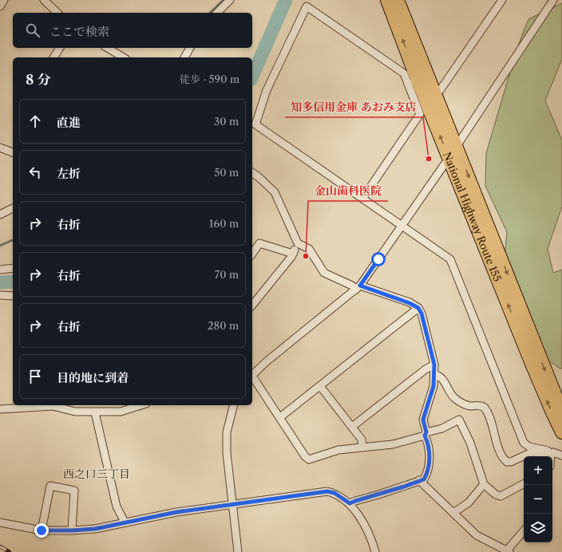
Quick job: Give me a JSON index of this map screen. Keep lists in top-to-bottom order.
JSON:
{
  "streets": {
    "highway": ["National Highway Route 155"]
  },
  "districts": ["西之口三丁目"],
  "places": ["知多信用金庫 あおみ支店", "金山歯科医院"],
  "page": {
    "search": "ここで検索",
    "heading": ["8 分", "徒歩 · 590 m"],
    "list": [
      ["直進", "30 m"],
      ["左折", "50 m"],
      ["右折", "160 m"],
      ["右折", "70 m"],
      ["右折", "280 m"],
      "目的地に到着"
    ],
    "map_buttons": ["+", "−"]
  }
}
